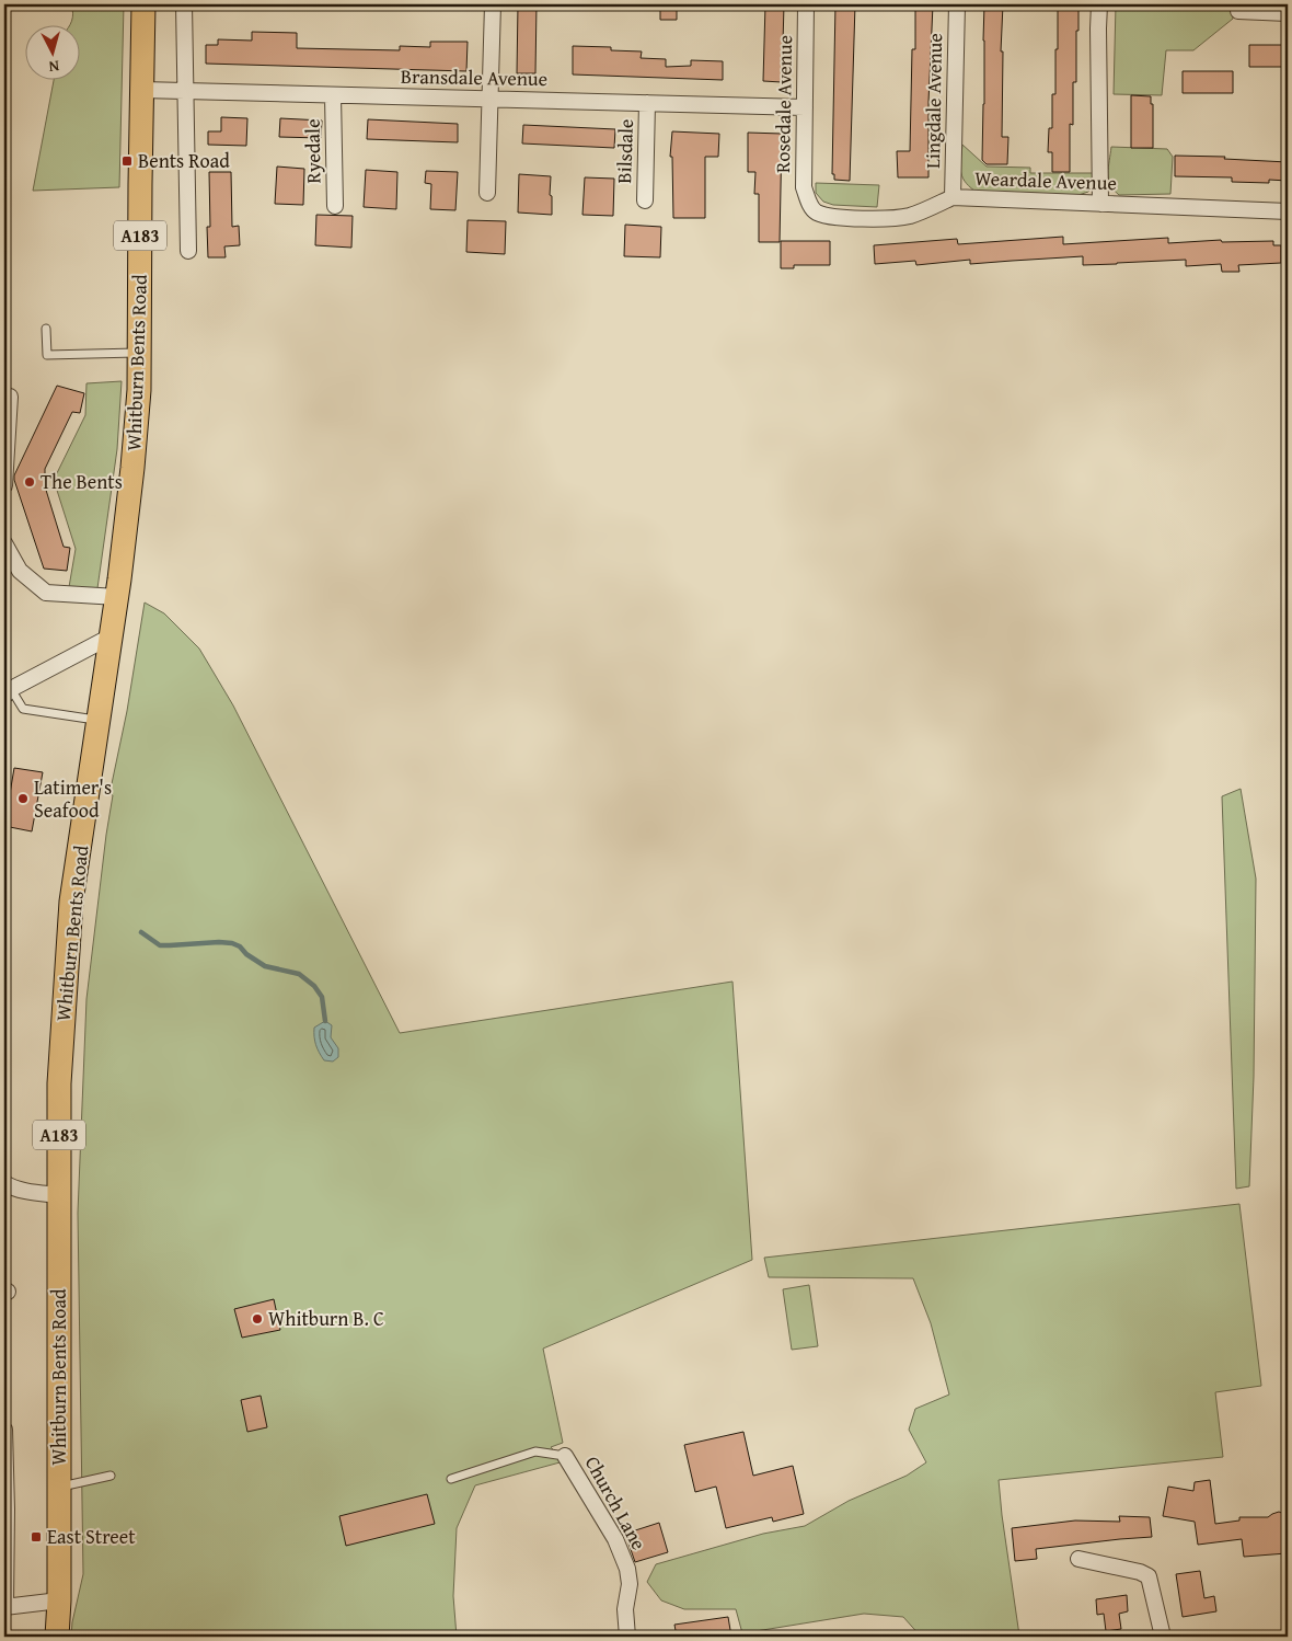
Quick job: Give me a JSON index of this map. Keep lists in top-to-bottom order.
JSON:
{
  "streets": {
    "main road": ["A183", "Whitburn Bents Road"],
    "street": [
      "Bransdale Avenue",
      "Lingdale Avenue",
      "Rosedale Avenue",
      "Ryedale",
      "Bilsdale",
      "Weardale Avenue",
      "Church Lane"
    ]
  },
  "crossings": [
    ["Bransdale Avenue", "Rosedale Avenue"],
    ["Bransdale Avenue", "Ryedale"],
    ["Bransdale Avenue", "Bilsdale"],
    ["Bransdale Avenue", "Whitburn Bents Road"],
    ["Lingdale Avenue", "Weardale Avenue"],
    ["Rosedale Avenue", "Weardale Avenue"]
  ],
  "places": {
    "transit": ["Bents Road", "East Street"],
    "other": ["The Bents", "Latimer's Seafood", "Whitburn B. C"]
  },
  "north": "bottom"
}
